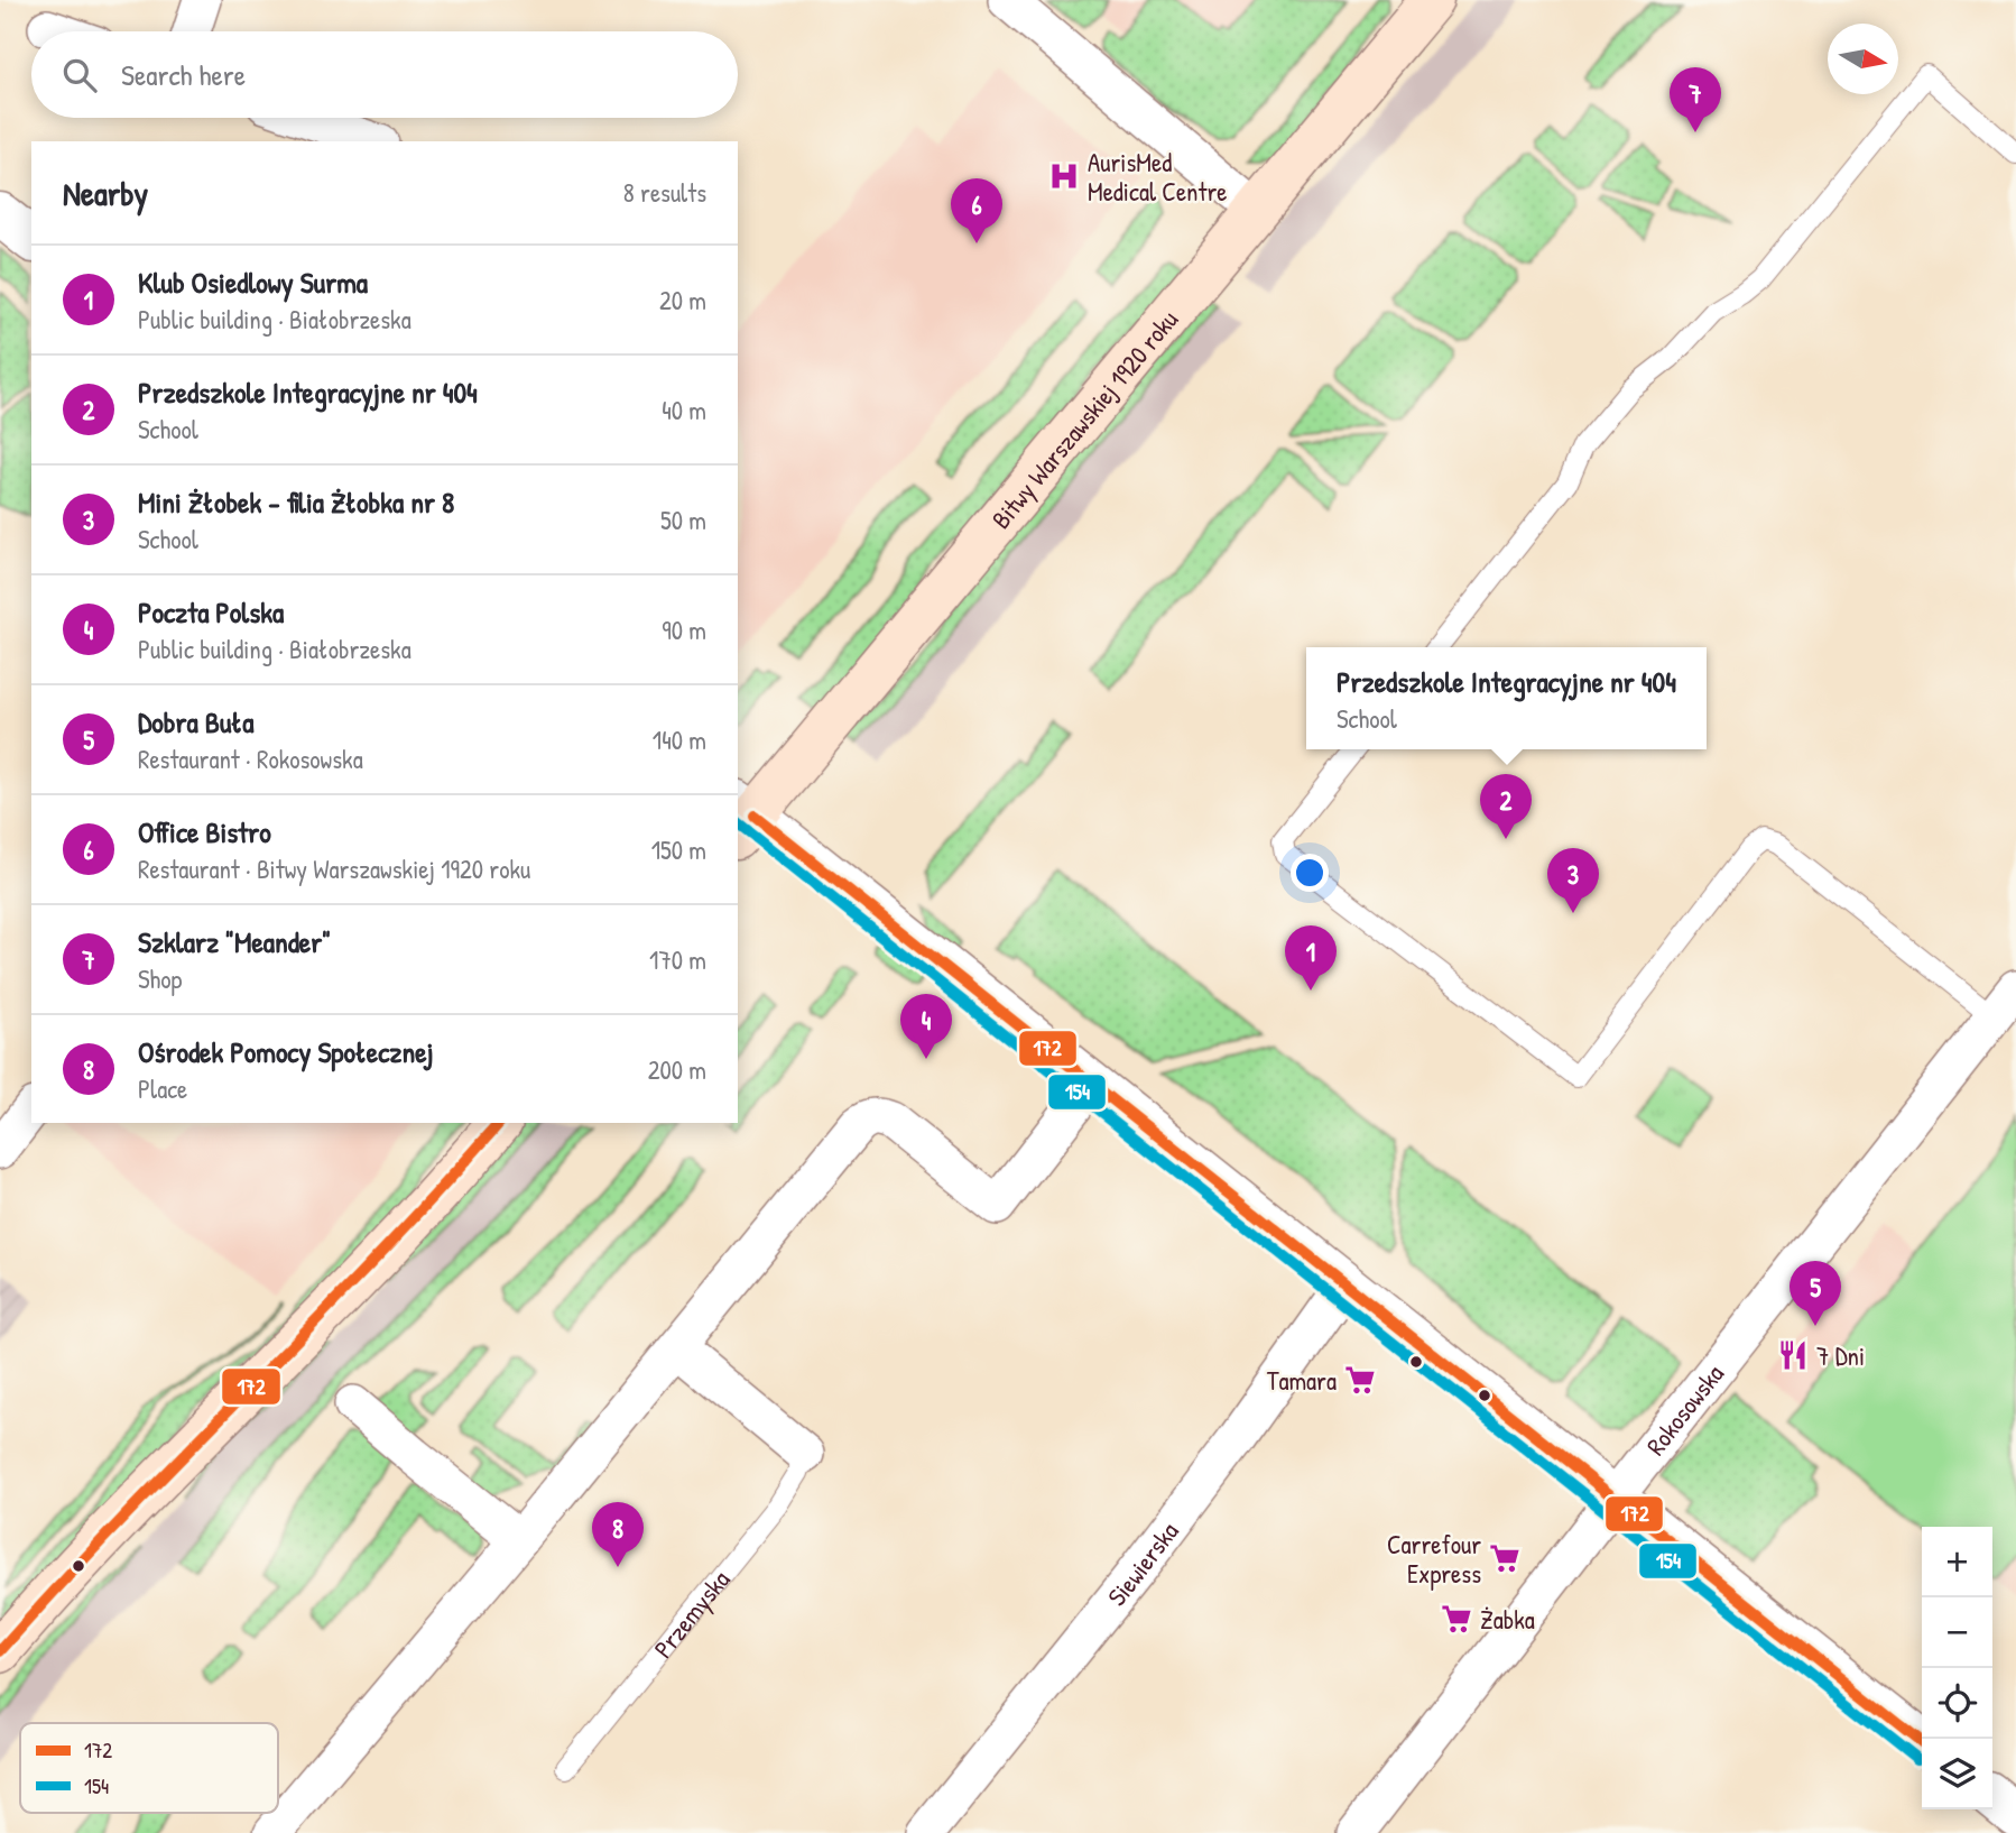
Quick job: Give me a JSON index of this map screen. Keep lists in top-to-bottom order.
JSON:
{
  "streets": {
    "main road": ["Bitwy Warszawskiej 1920 roku"],
    "street": ["Rokosowska", "Siewierska"],
    "lane": ["Przemyska"]
  },
  "places": {
    "hospital": ["AurisMed Medical Centre"],
    "restaurant": ["7 Dni"],
    "supermarket": ["Tamara", "Carrefour Express", "Żabka"]
  },
  "lines": ["transit line 172", "transit line 154"],
  "legend": ["172", "154"],
  "north": "right",
  "page": {
    "search": "Search here",
    "pins": [
      "7",
      "6",
      "2",
      "3",
      "1",
      "4",
      "5",
      "8"
    ],
    "heading": ["Nearby", "8 results"],
    "list": [
      {
        "mark": "1",
        "name": "Klub Osiedlowy Surma",
        "note": "Public building · Białobrzeska",
        "value": "20 m"
      },
      {
        "mark": "2",
        "name": "Przedszkole Integracyjne nr 404",
        "note": "School",
        "value": "40 m"
      },
      {
        "mark": "3",
        "name": "Mini Żłobek - filia Żłobka nr 8",
        "note": "School",
        "value": "50 m"
      },
      {
        "mark": "4",
        "name": "Poczta Polska",
        "note": "Public building · Białobrzeska",
        "value": "90 m"
      },
      {
        "mark": "5",
        "name": "Dobra Buła",
        "note": "Restaurant · Rokosowska",
        "value": "140 m"
      },
      {
        "mark": "6",
        "name": "Office Bistro",
        "note": "Restaurant · Bitwy Warszawskiej 1920 roku",
        "value": "150 m"
      },
      {
        "mark": "7",
        "name": "Szklarz \"Meander\"",
        "note": "Shop",
        "value": "170 m"
      },
      {
        "mark": "8",
        "name": "Ośrodek Pomocy Społecznej",
        "note": "Place",
        "value": "200 m"
      }
    ],
    "popup": ["Przedszkole Integracyjne nr 404", "School"],
    "map_buttons": ["+", "−"]
  }
}
